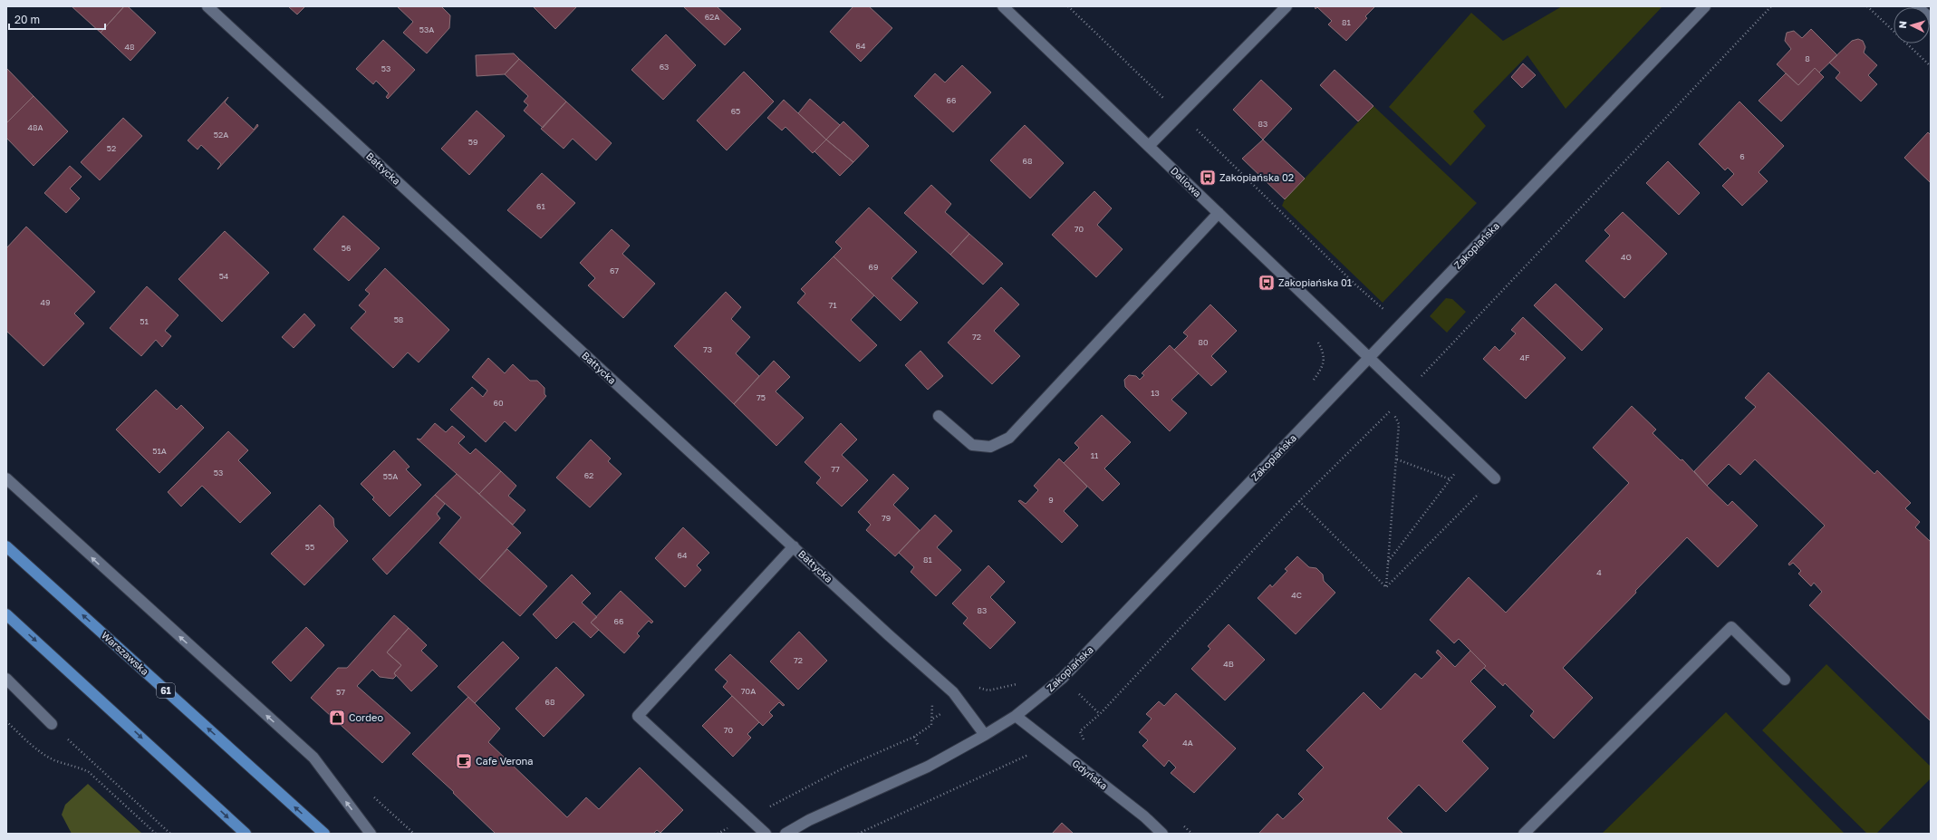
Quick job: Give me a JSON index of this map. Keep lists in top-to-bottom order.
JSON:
{
  "streets": {
    "main road": ["Warszawska", "61"],
    "street": [
      "Bałtycka",
      "Daliowa",
      "Zakopiańska",
      "Gdyńska"
    ]
  },
  "crossings": [
    ["Bałtycka", "Zakopiańska"],
    ["Daliowa", "Zakopiańska"],
    ["Zakopiańska", "Gdyńska"]
  ],
  "places": {
    "bus stop": ["Zakopiańska 02", "Zakopiańska 01"],
    "shop": ["Cordeo"],
    "cafe": ["Cafe Verona"]
  },
  "house_numbers": [
    "62A",
    "81",
    "53A",
    "64",
    "48",
    "8",
    "63",
    "53",
    "66",
    "65",
    "83",
    "48A",
    "52A",
    "59",
    "52",
    "6",
    "68",
    "61",
    "70",
    "56",
    "4G",
    "69",
    "67",
    "54",
    "49",
    "71",
    "58",
    "51",
    "72",
    "80",
    "73",
    "4F",
    "13",
    "75",
    "60",
    "51A",
    "11",
    "77",
    "53",
    "62",
    "55A",
    "9",
    "79",
    "55",
    "64",
    "81",
    "4",
    "4C",
    "83",
    "66",
    "72",
    "4B",
    "70A",
    "57",
    "68",
    "70",
    "4A"
  ],
  "scale_bar": "20 m",
  "north": "left"
}
